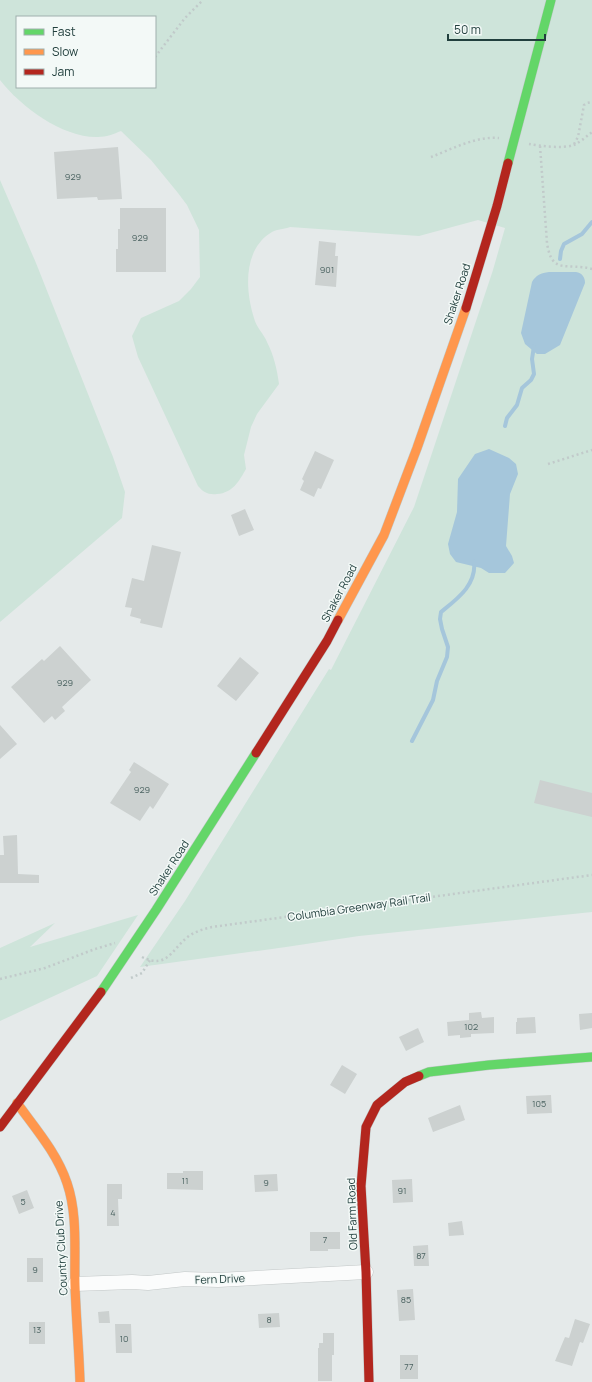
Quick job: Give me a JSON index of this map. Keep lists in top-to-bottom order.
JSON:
{
  "streets": {
    "street": [
      "Shaker Road",
      "Old Farm Road",
      "Country Club Drive",
      "Fern Drive"
    ],
    "path": ["Columbia Greenway Rail Trail"]
  },
  "crossings": [
    ["Shaker Road", "Country Club Drive"],
    ["Old Farm Road", "Fern Drive"],
    ["Country Club Drive", "Fern Drive"]
  ],
  "house_numbers": [
    "929",
    "929",
    "901",
    "929",
    "929",
    "102",
    "105",
    "11",
    "9",
    "91",
    "5",
    "4",
    "7",
    "87",
    "9",
    "85",
    "8",
    "13",
    "10",
    "77"
  ],
  "legend": ["Fast", "Slow", "Jam"],
  "scale_bar": "50 m"
}
